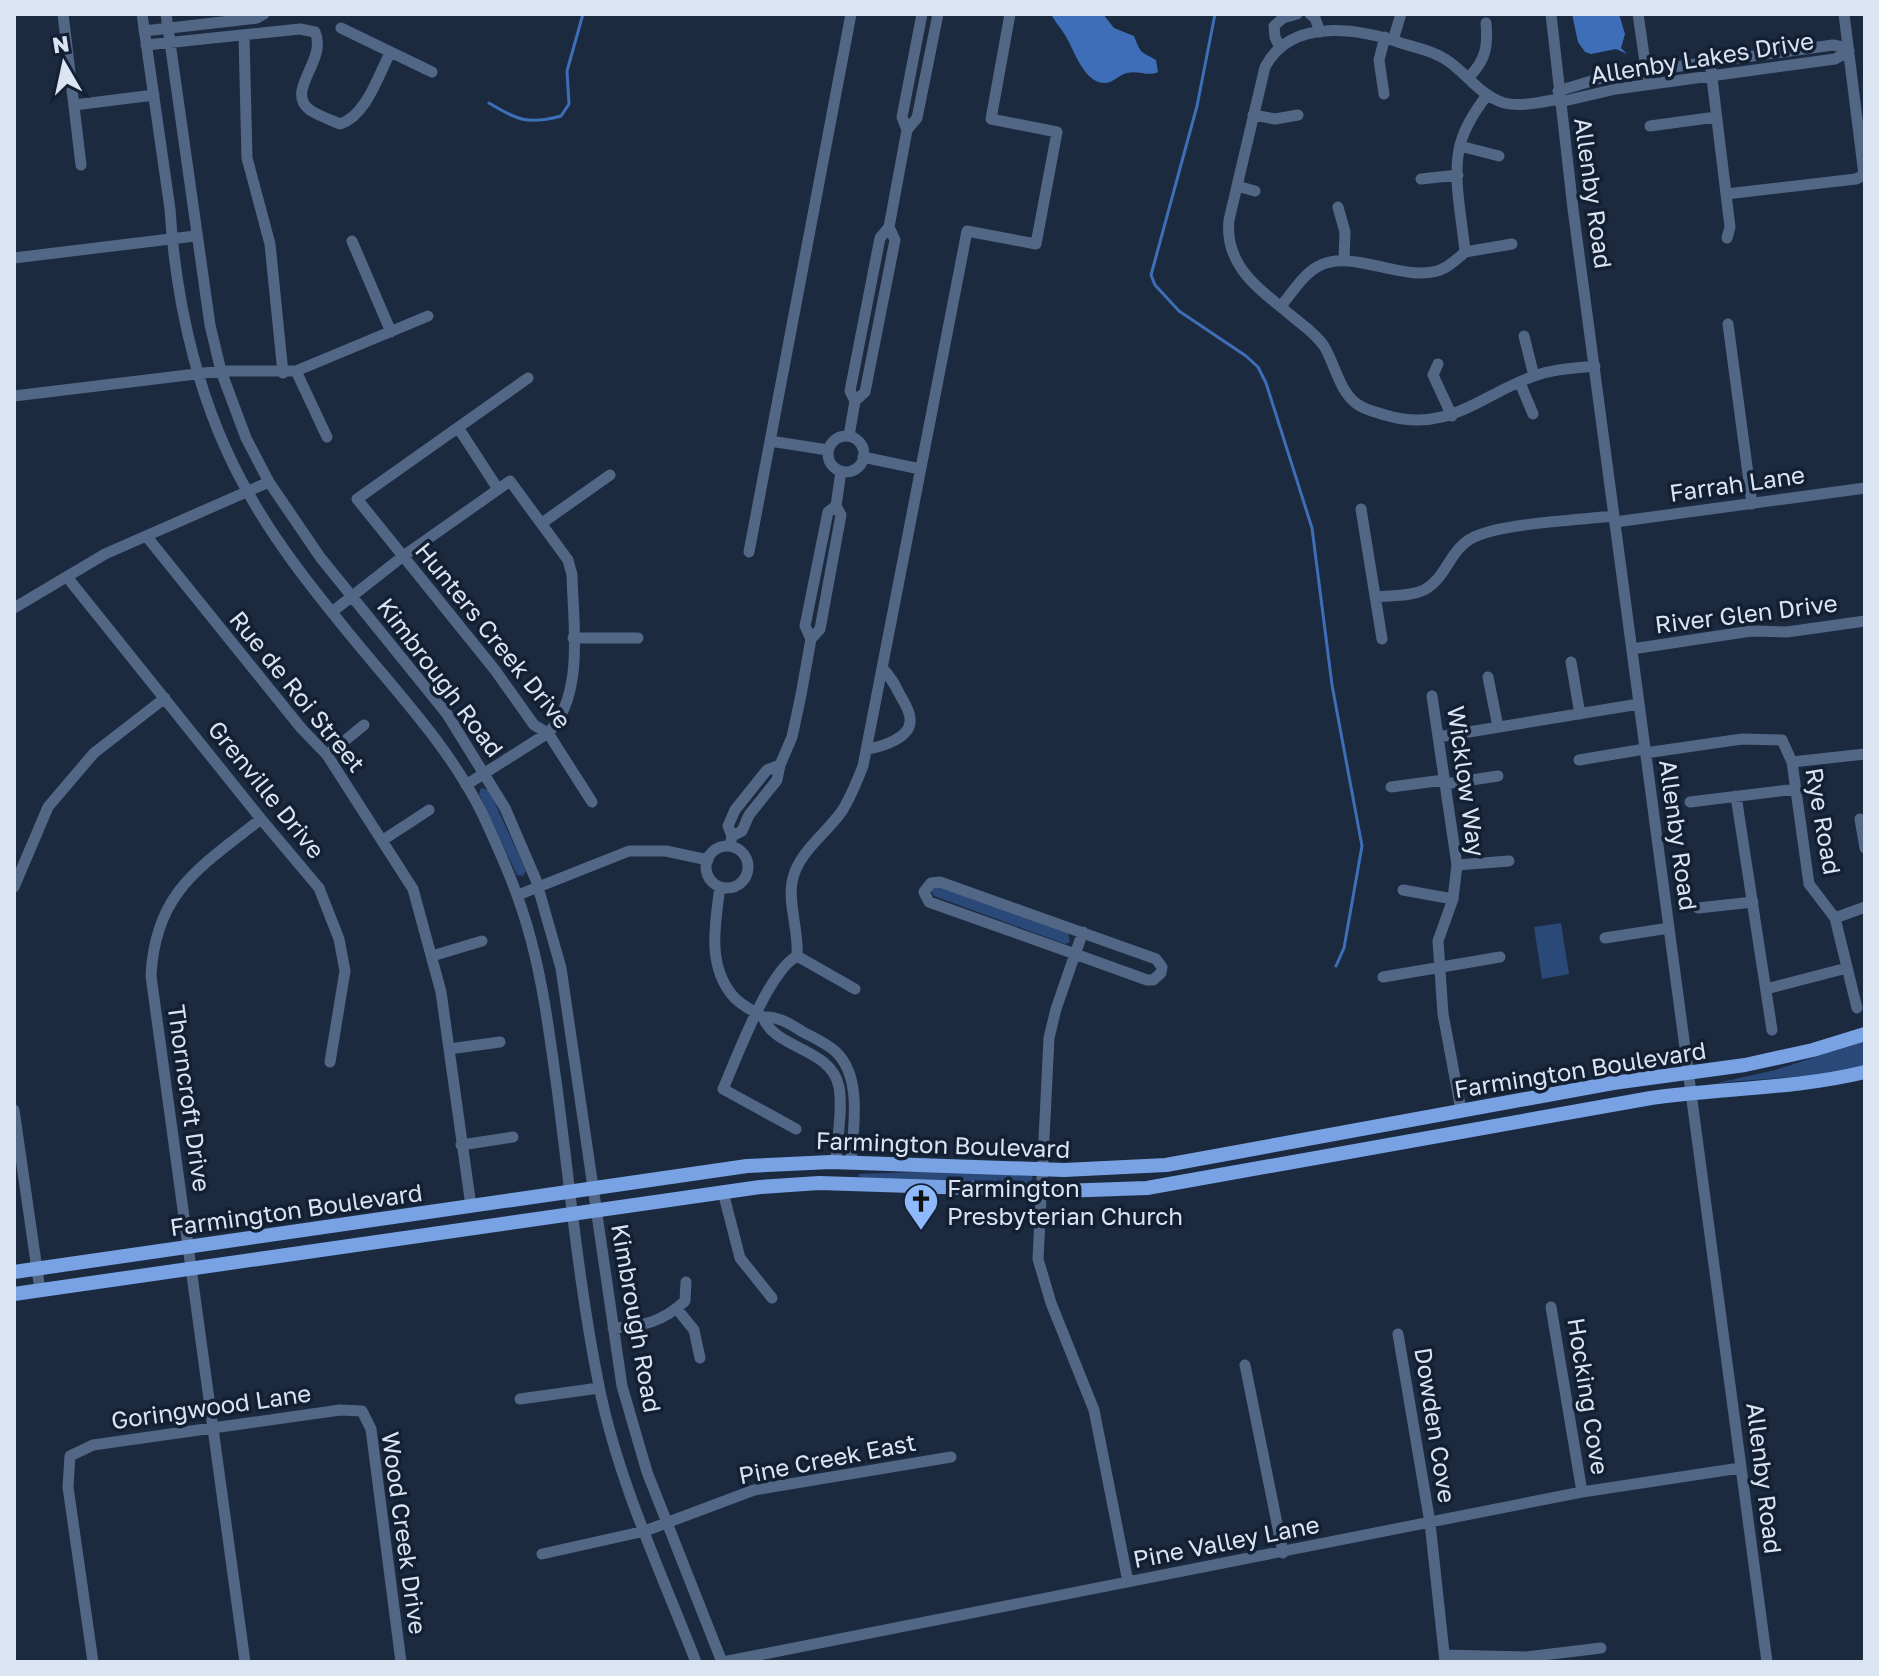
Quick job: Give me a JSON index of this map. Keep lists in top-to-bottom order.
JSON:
{
  "streets": {
    "main road": ["Farmington Boulevard"],
    "street": [
      "Allenby Lakes Drive",
      "Allenby Road",
      "Farrah Lane",
      "River Glen Drive",
      "Hunters Creek Drive",
      "Kimbrough Road",
      "Rue de Roi Street",
      "Wicklow Way",
      "Grenville Drive",
      "Rye Road",
      "Thorncroft Drive",
      "Hocking Cove",
      "Goringwood Lane",
      "Dowden Cove",
      "Pine Creek East",
      "Wood Creek Drive",
      "Pine Valley Lane"
    ]
  },
  "crossings": [
    ["Allenby Lakes Drive", "Allenby Road"],
    ["Allenby Road", "Farrah Lane"],
    ["Allenby Road", "River Glen Drive"],
    ["Allenby Road", "Rye Road"],
    ["Allenby Road", "Farmington Boulevard"],
    ["Allenby Road", "Pine Valley Lane"],
    ["Kimbrough Road", "Farmington Boulevard"],
    ["Kimbrough Road", "Pine Creek East"],
    ["Kimbrough Road", "Pine Valley Lane"],
    ["Rue de Roi Street", "Farmington Boulevard"],
    ["Wicklow Way", "Farmington Boulevard"],
    ["Grenville Drive", "Thorncroft Drive"],
    ["Farmington Boulevard", "Thorncroft Drive"],
    ["Thorncroft Drive", "Goringwood Lane"],
    ["Hocking Cove", "Pine Valley Lane"],
    ["Goringwood Lane", "Wood Creek Drive"],
    ["Dowden Cove", "Pine Valley Lane"]
  ],
  "places": {
    "church": ["Farmington Presbyterian Church"]
  },
  "north": "top"
}
